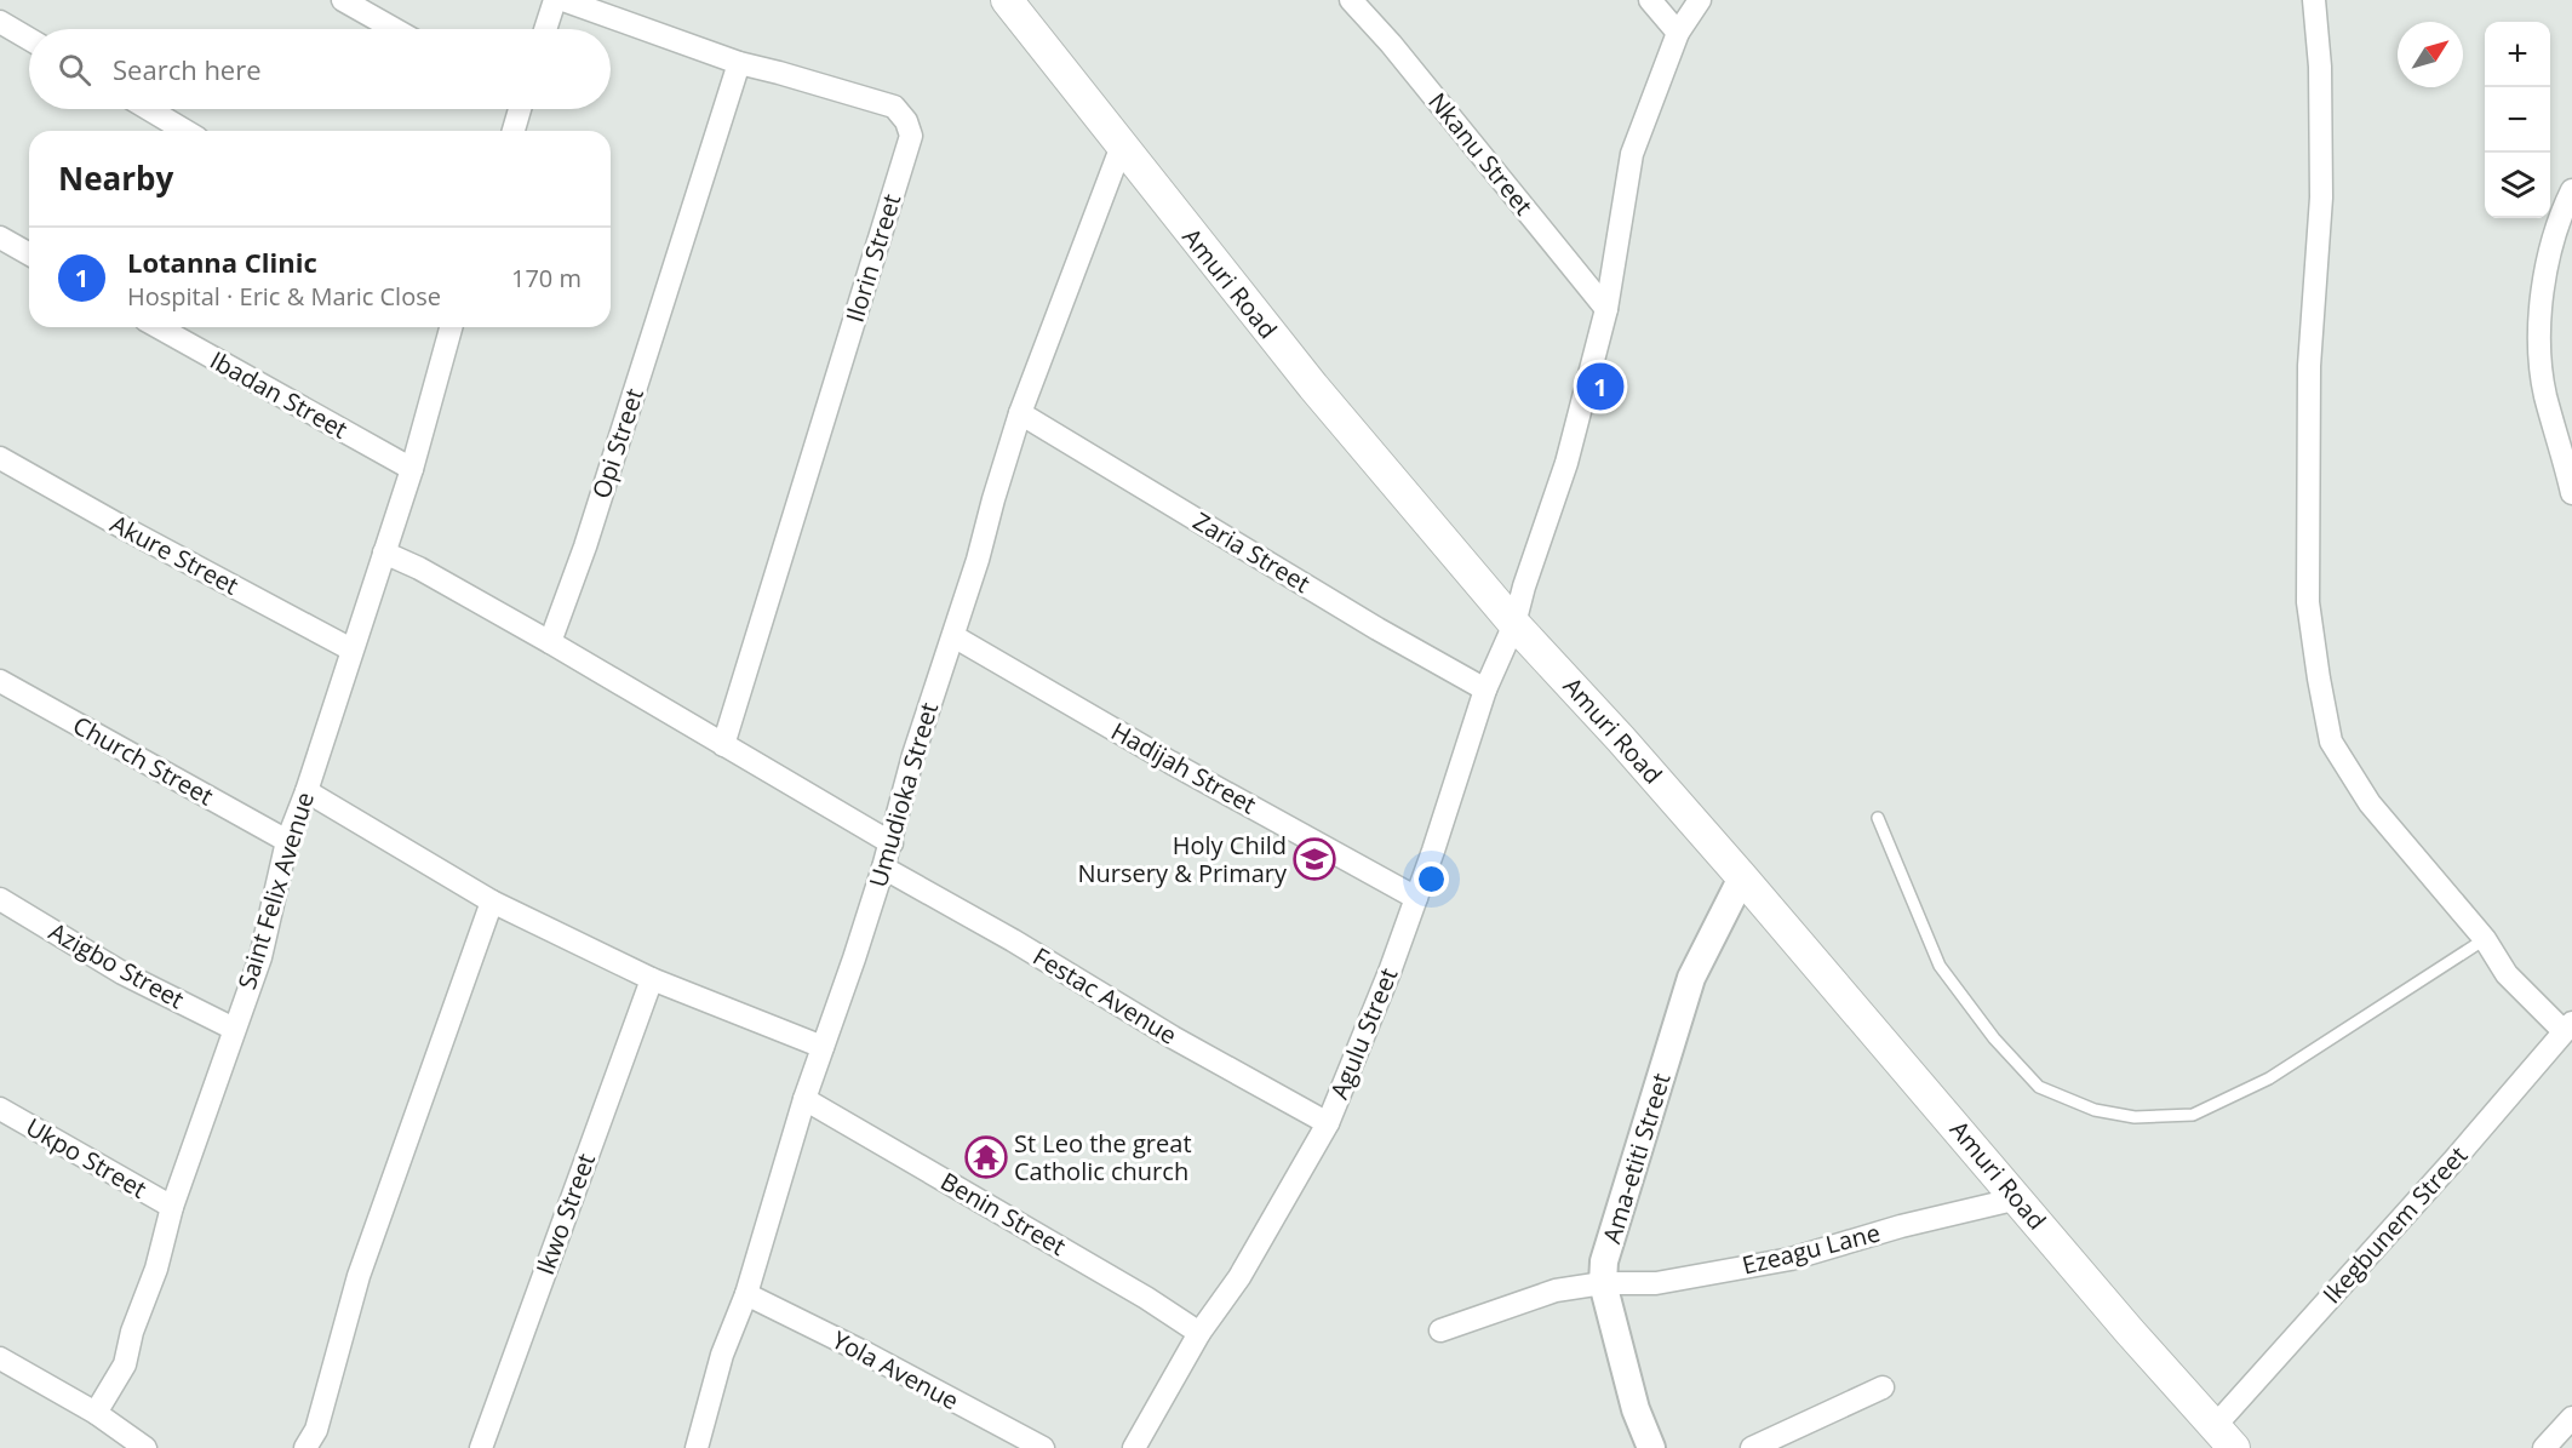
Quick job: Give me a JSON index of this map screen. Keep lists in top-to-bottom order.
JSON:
{
  "streets": {
    "main road": ["Amuri Road"],
    "street": [
      "Nkanu Street",
      "Ilorin Street",
      "Ibadan Street",
      "Opi Street",
      "Zaria Street",
      "Akure Street",
      "Church Street",
      "Hadijah Street",
      "Umudioka Street",
      "Saint Felix Avenue",
      "Azigbo Street",
      "Festac Avenue",
      "Agulu Street",
      "Ukpo Street",
      "Ama-etiti Street",
      "Ikwo Street",
      "Benin Street",
      "Ikegbunem Street",
      "Ezeagu Lane",
      "Yola Avenue"
    ]
  },
  "crossings": [
    ["Nkanu Street", "Agulu Street"],
    ["Ilorin Street", "Opi Street"],
    ["Amuri Road", "Umudioka Street"],
    ["Amuri Road", "Agulu Street"],
    ["Amuri Road", "Ama-etiti Street"],
    ["Amuri Road", "Ikegbunem Street"],
    ["Amuri Road", "Ezeagu Lane"],
    ["Ibadan Street", "Saint Felix Avenue"],
    ["Zaria Street", "Umudioka Street"],
    ["Zaria Street", "Agulu Street"],
    ["Akure Street", "Saint Felix Avenue"],
    ["Church Street", "Saint Felix Avenue"],
    ["Hadijah Street", "Umudioka Street"],
    ["Hadijah Street", "Agulu Street"],
    ["Umudioka Street", "Festac Avenue"],
    ["Umudioka Street", "Benin Street"],
    ["Umudioka Street", "Yola Avenue"],
    ["Saint Felix Avenue", "Azigbo Street"],
    ["Saint Felix Avenue", "Ukpo Street"],
    ["Festac Avenue", "Agulu Street"],
    ["Agulu Street", "Benin Street"],
    ["Ama-etiti Street", "Ezeagu Lane"]
  ],
  "places": {
    "school or university": ["Holy Child Nursery & Primary"],
    "temple": ["St Leo the great Catholic church"]
  },
  "north": "top right",
  "page": {
    "map_buttons": ["+", "−"],
    "search": "Search here",
    "heading": "Nearby",
    "list": [
      {
        "mark": "1",
        "name": "Lotanna Clinic",
        "note": "Hospital · Eric & Maric Close",
        "value": "170 m"
      }
    ],
    "pins": "1"
  }
}
